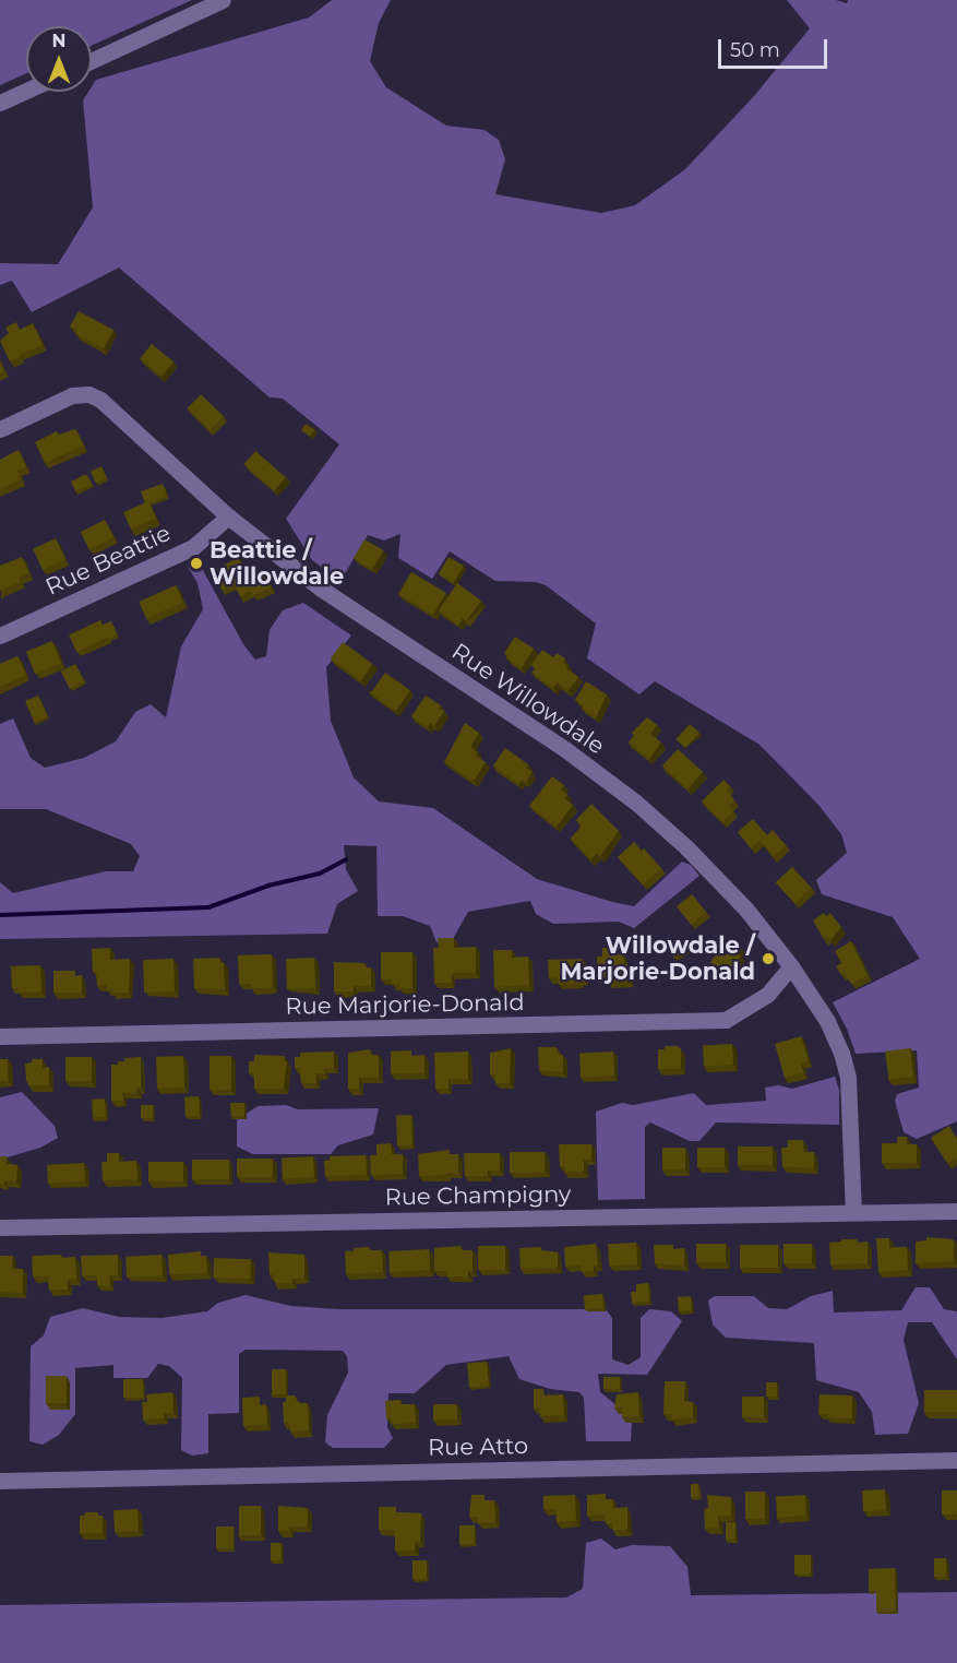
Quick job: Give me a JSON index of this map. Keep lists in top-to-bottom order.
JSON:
{
  "streets": {
    "street": [
      "Rue Beattie",
      "Rue Willowdale",
      "Rue Marjorie-Donald",
      "Rue Champigny",
      "Rue Atto"
    ]
  },
  "crossings": [
    ["Rue Beattie", "Rue Willowdale"],
    ["Rue Willowdale", "Rue Marjorie-Donald"],
    ["Rue Willowdale", "Rue Champigny"]
  ],
  "places": ["Beattie / Willowdale", "Willowdale / Marjorie-Donald"],
  "scale_bar": "50 m",
  "north": "top"
}
